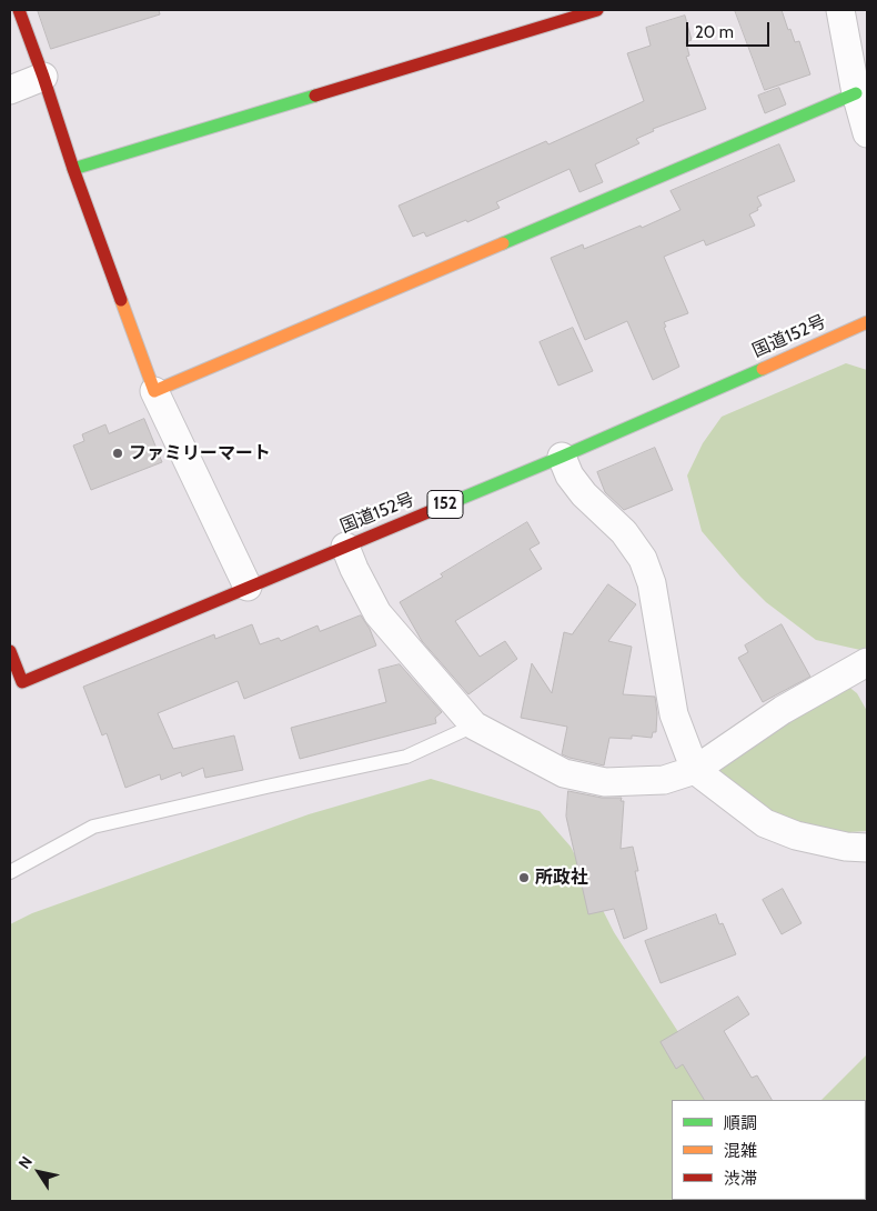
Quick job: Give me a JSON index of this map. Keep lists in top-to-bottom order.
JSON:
{
  "streets": {
    "main road": ["国道152号", "152"]
  },
  "places": ["ファミリーマート", "所政社"],
  "legend": ["順調", "混雑", "渋滞"],
  "scale_bar": "20 m",
  "north": "top left"
}
